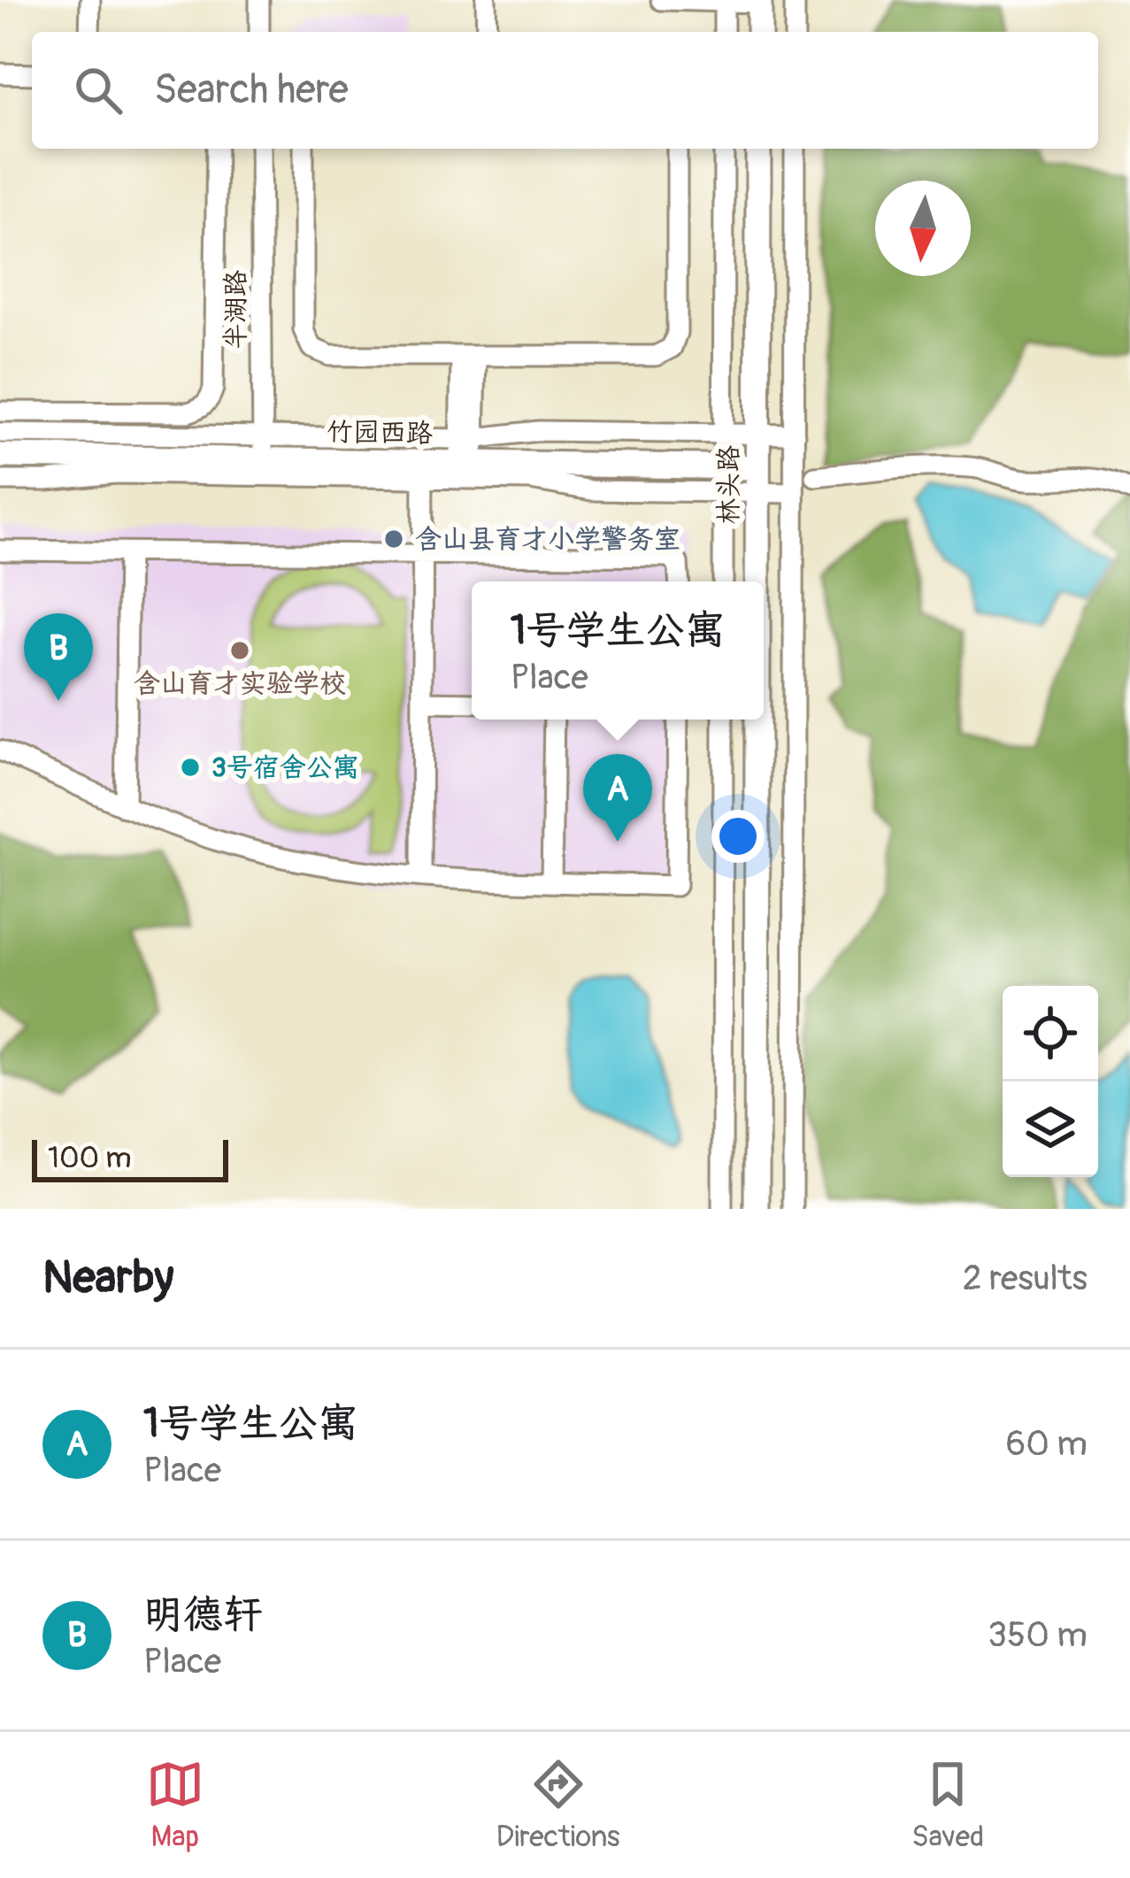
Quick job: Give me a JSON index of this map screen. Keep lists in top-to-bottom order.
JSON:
{
  "streets": {
    "main road": ["竹园西路", "林头路"],
    "street": ["半湖路"]
  },
  "crossings": [
    ["半湖路", "竹园西路"],
    ["竹园西路", "林头路"]
  ],
  "places": ["含山县育才小学警务室", "含山育才实验学校", "3号宿舍公寓"],
  "scale_bar": "100 m",
  "north": "bottom",
  "page": {
    "search": "Search here",
    "popup": ["1号学生公寓", "Place"],
    "pins": ["B", "A"],
    "scale": "100 m",
    "heading": ["Nearby", "2 results"],
    "list": [
      {
        "mark": "A",
        "name": "1号学生公寓",
        "note": "Place",
        "value": "60 m"
      },
      {
        "mark": "B",
        "name": "明德轩",
        "note": "Place",
        "value": "350 m"
      }
    ],
    "nav": ["Map", "Directions", "Saved"]
  }
}
